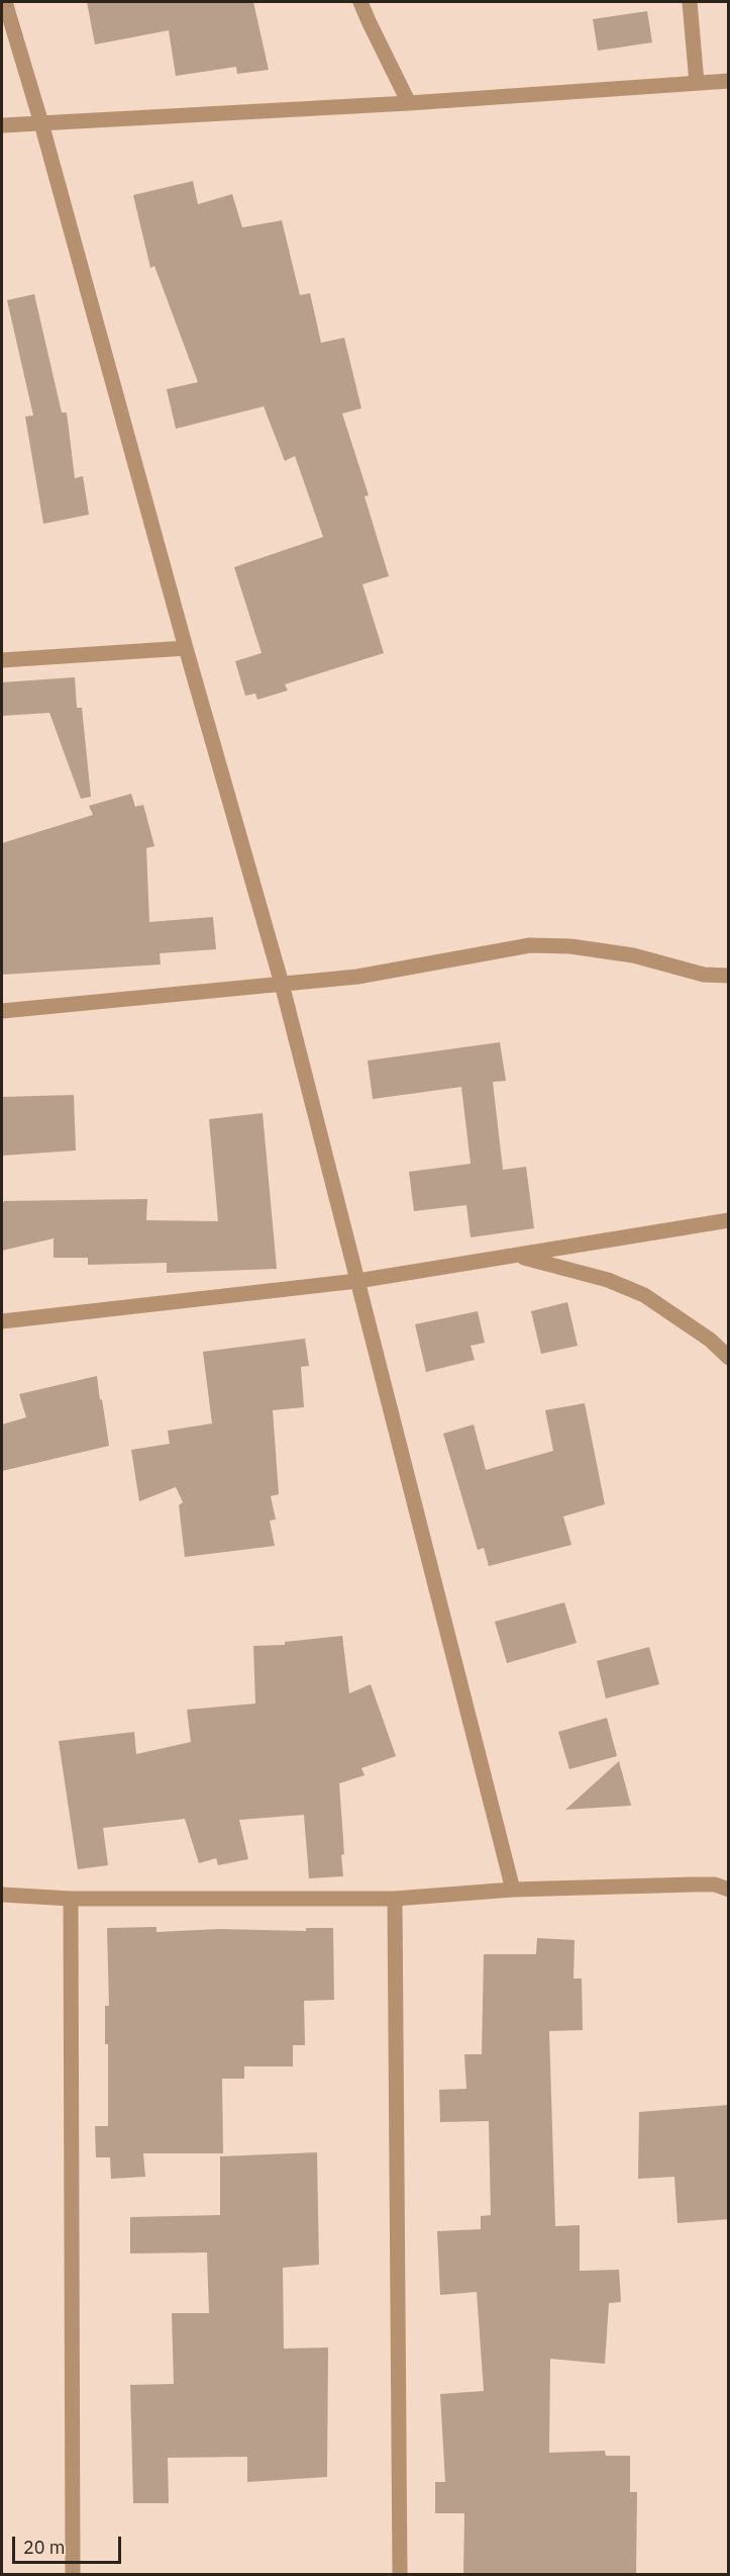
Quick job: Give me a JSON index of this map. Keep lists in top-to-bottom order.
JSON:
{
  "scale_bar": "20 m"
}
